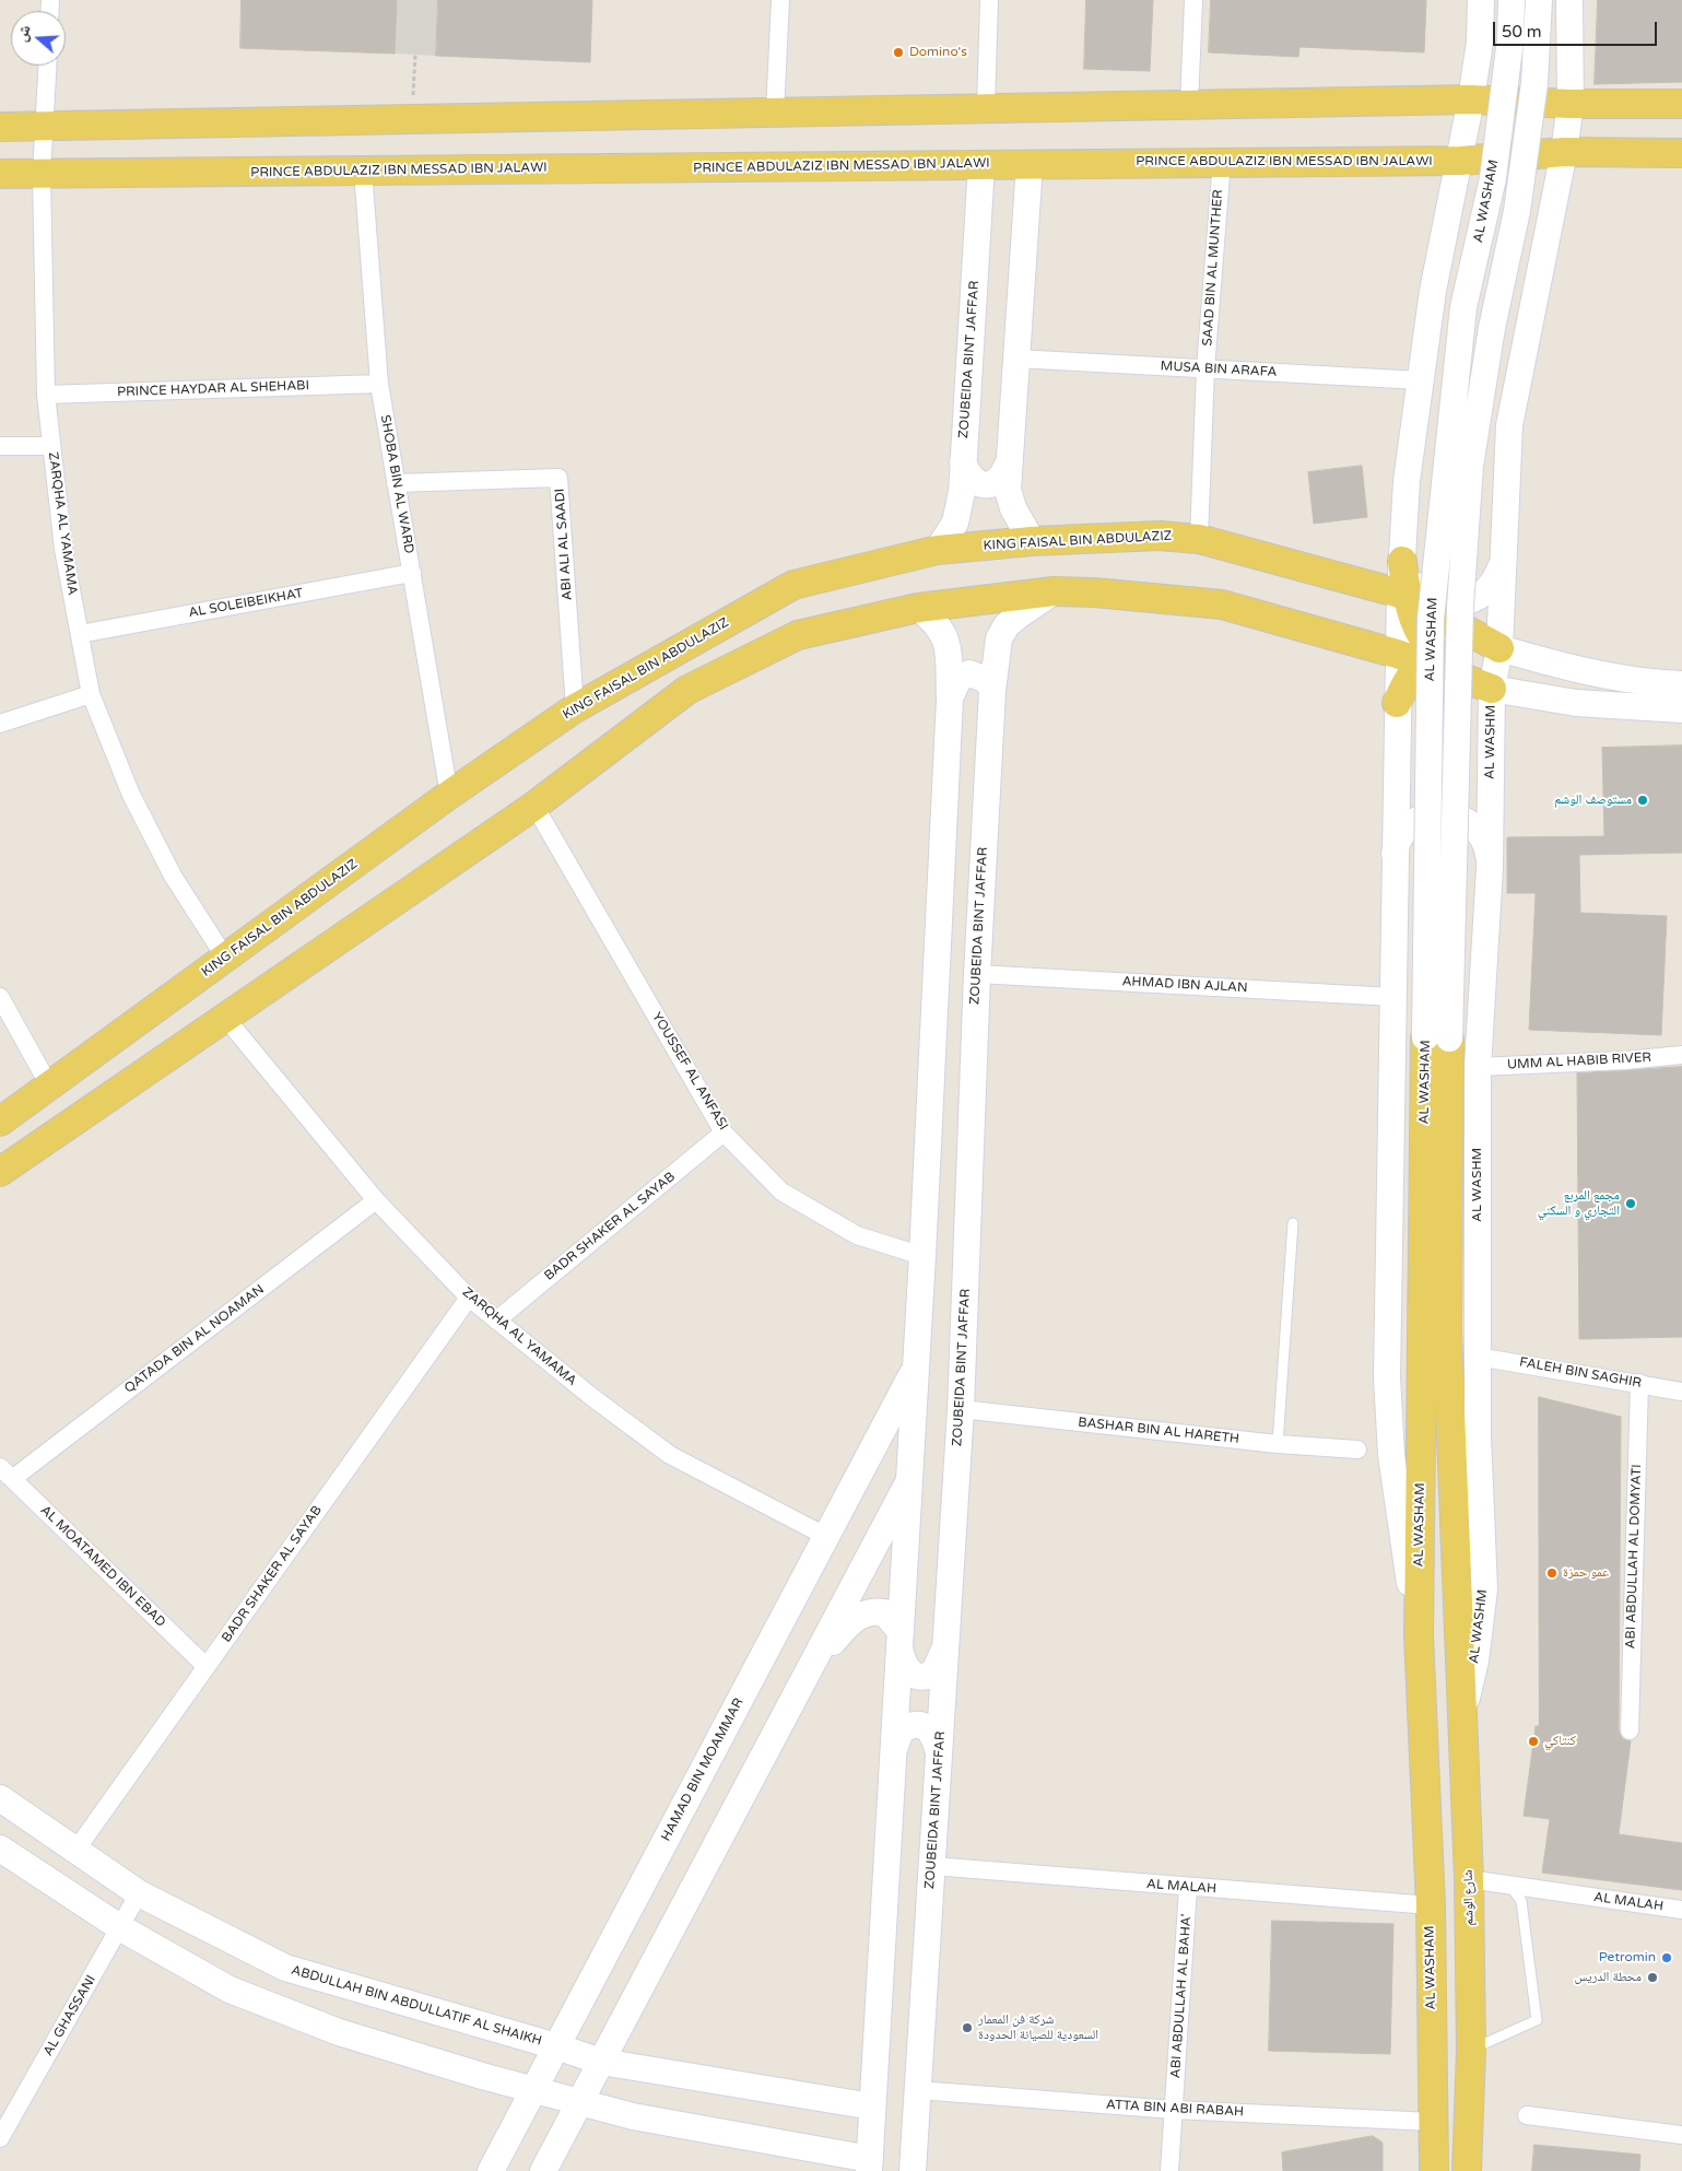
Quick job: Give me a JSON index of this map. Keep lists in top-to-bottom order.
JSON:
{
  "streets": {
    "main road": [
      "PRINCE ABDULAZIZ IBN MESSAD IBN JALAWI",
      "AL WASHAM",
      "KING FAISAL BIN ABDULAZIZ",
      "شارع الوشم"
    ],
    "street": [
      "SAAD BIN AL MUNTHER",
      "ZOUBEIDA BINT JAFFAR",
      "MUSA BIN ARAFA",
      "PRINCE HAYDAR AL SHEHABI",
      "SHOBA BIN AL WARD",
      "ZARQHA AL YAMAMA",
      "ABI ALI AL SAADI",
      "AL SOLEIBEIKHAT",
      "AL WASHM",
      "AHMAD IBN AJLAN",
      "UMM AL HABIB RIVER",
      "YOUSSEF AL ANFASI",
      "BADR SHAKER AL SAYAB",
      "QATADA BIN AL NOAMAN",
      "FALEH BIN SAGHIR",
      "BASHAR BIN AL HARETH",
      "ABI ABDULLAH AL DOMYATI",
      "AL MOATAMED IBN EBAD",
      "HAMAD BIN MOAMMAR",
      "AL MALAH",
      "ABI ABDULLAH AL BAHA'",
      "ABDULLAH BIN ABDULLATIF AL SHAIKH",
      "AL GHASSANI",
      "ATTA BIN ABI RABAH"
    ]
  },
  "crossings": [
    ["PRINCE ABDULAZIZ IBN MESSAD IBN JALAWI", "SAAD BIN AL MUNTHER"],
    ["PRINCE ABDULAZIZ IBN MESSAD IBN JALAWI", "ZOUBEIDA BINT JAFFAR"],
    ["PRINCE ABDULAZIZ IBN MESSAD IBN JALAWI", "SHOBA BIN AL WARD"],
    ["PRINCE ABDULAZIZ IBN MESSAD IBN JALAWI", "ZARQHA AL YAMAMA"],
    ["AL WASHAM", "AL MALAH"],
    ["AL WASHAM", "شارع الوشم"],
    ["AL WASHAM", "ATTA BIN ABI RABAH"],
    ["SAAD BIN AL MUNTHER", "MUSA BIN ARAFA"],
    ["SAAD BIN AL MUNTHER", "KING FAISAL BIN ABDULAZIZ"],
    ["ZOUBEIDA BINT JAFFAR", "KING FAISAL BIN ABDULAZIZ"],
    ["ZOUBEIDA BINT JAFFAR", "AHMAD IBN AJLAN"],
    ["ZOUBEIDA BINT JAFFAR", "BASHAR BIN AL HARETH"],
    ["ZOUBEIDA BINT JAFFAR", "AL MALAH"],
    ["ZOUBEIDA BINT JAFFAR", "ATTA BIN ABI RABAH"],
    ["PRINCE HAYDAR AL SHEHABI", "SHOBA BIN AL WARD"],
    ["PRINCE HAYDAR AL SHEHABI", "ZARQHA AL YAMAMA"],
    ["SHOBA BIN AL WARD", "KING FAISAL BIN ABDULAZIZ"],
    ["SHOBA BIN AL WARD", "ABI ALI AL SAADI"],
    ["SHOBA BIN AL WARD", "AL SOLEIBEIKHAT"],
    ["ZARQHA AL YAMAMA", "KING FAISAL BIN ABDULAZIZ"],
    ["ZARQHA AL YAMAMA", "AL SOLEIBEIKHAT"],
    ["ZARQHA AL YAMAMA", "BADR SHAKER AL SAYAB"],
    ["ZARQHA AL YAMAMA", "QATADA BIN AL NOAMAN"],
    ["ZARQHA AL YAMAMA", "HAMAD BIN MOAMMAR"],
    ["KING FAISAL BIN ABDULAZIZ", "ABI ALI AL SAADI"],
    ["KING FAISAL BIN ABDULAZIZ", "AL WASHM"],
    ["AL WASHM", "UMM AL HABIB RIVER"],
    ["AL WASHM", "FALEH BIN SAGHIR"],
    ["AL WASHM", "شارع الوشم"],
    ["YOUSSEF AL ANFASI", "BADR SHAKER AL SAYAB"],
    ["BADR SHAKER AL SAYAB", "AL MOATAMED IBN EBAD"],
    ["BADR SHAKER AL SAYAB", "ABDULLAH BIN ABDULLATIF AL SHAIKH"],
    ["QATADA BIN AL NOAMAN", "AL MOATAMED IBN EBAD"],
    ["FALEH BIN SAGHIR", "ABI ABDULLAH AL DOMYATI"],
    ["HAMAD BIN MOAMMAR", "ABDULLAH BIN ABDULLATIF AL SHAIKH"],
    ["AL MALAH", "شارع الوشم"],
    ["AL MALAH", "ABI ABDULLAH AL BAHA'"],
    ["ABI ABDULLAH AL BAHA'", "ATTA BIN ABI RABAH"],
    ["ABDULLAH BIN ABDULLATIF AL SHAIKH", "AL GHASSANI"]
  ],
  "places": [
    "Domino's",
    "مستوصف الوشم",
    "مجمع المربع التجاري و السكني",
    "عمو حمزة",
    "كنتاكي",
    "Petromin",
    "محطة الدريس",
    "شركة فن المعمار السعودية للصيانة الحدودة"
  ],
  "scale_bar": "50 m",
  "north": "left"
}
